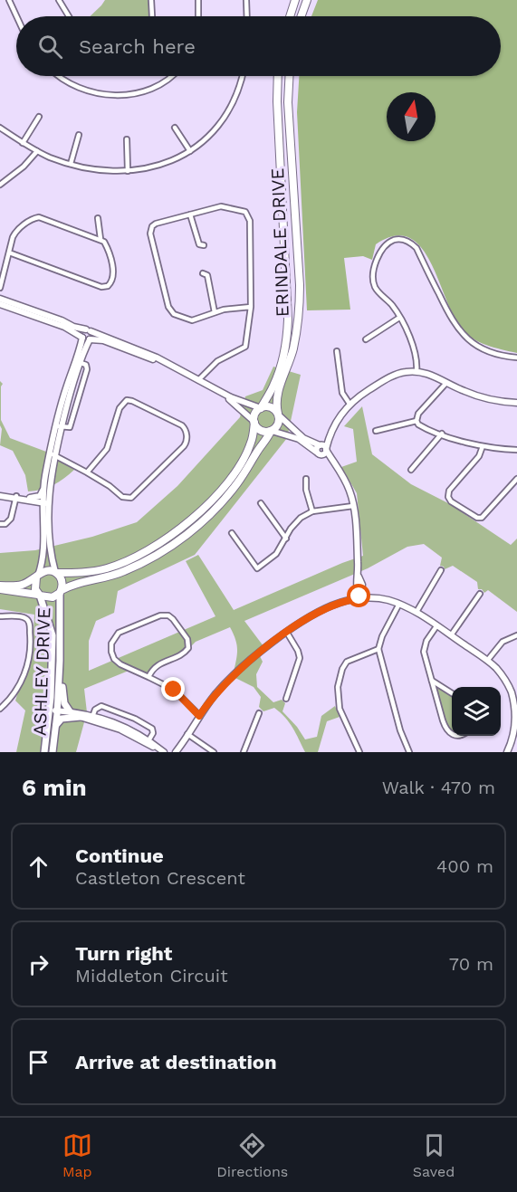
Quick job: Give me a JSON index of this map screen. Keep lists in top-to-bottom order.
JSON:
{
  "streets": {
    "main road": ["ERINDALE DRIVE", "ASHLEY DRIVE"]
  },
  "north": "top",
  "page": {
    "search": "Search here",
    "heading": ["6 min", "Walk · 470 m"],
    "list": [
      ["Continue", "Castleton Crescent", "400 m"],
      ["Turn right", "Middleton Circuit", "70 m"],
      "Arrive at destination"
    ],
    "nav": ["Map", "Directions", "Saved"]
  }
}
